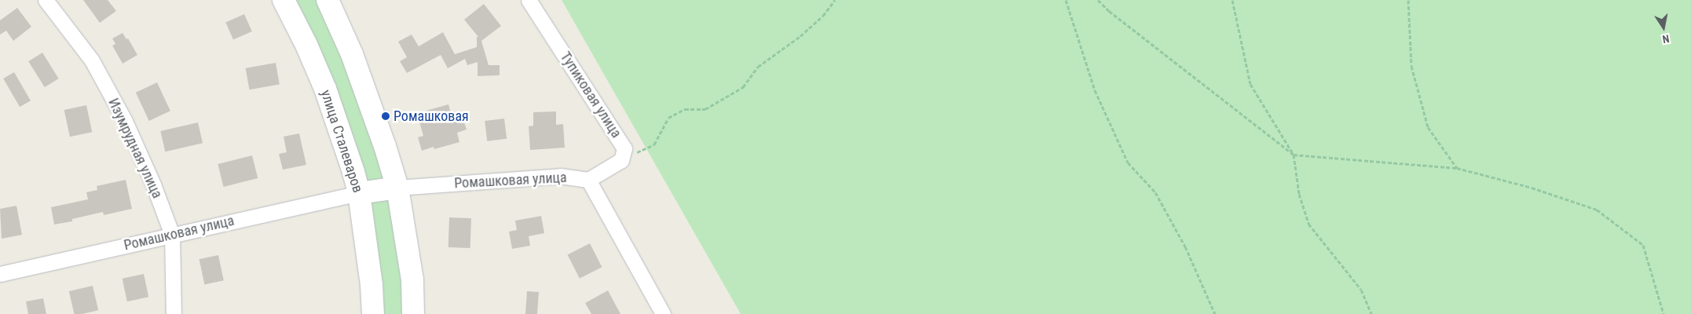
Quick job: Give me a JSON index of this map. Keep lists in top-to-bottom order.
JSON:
{
  "streets": {
    "main road": ["улица Сталеваров"],
    "street": ["Тупиковая улица", "Изумрудная улица", "Ромашковая улица"]
  },
  "crossings": [
    ["улица Сталеваров", "Ромашковая улица"],
    ["Изумрудная улица", "Ромашковая улица"]
  ],
  "places": ["Ромашковая"],
  "north": "bottom"
}
